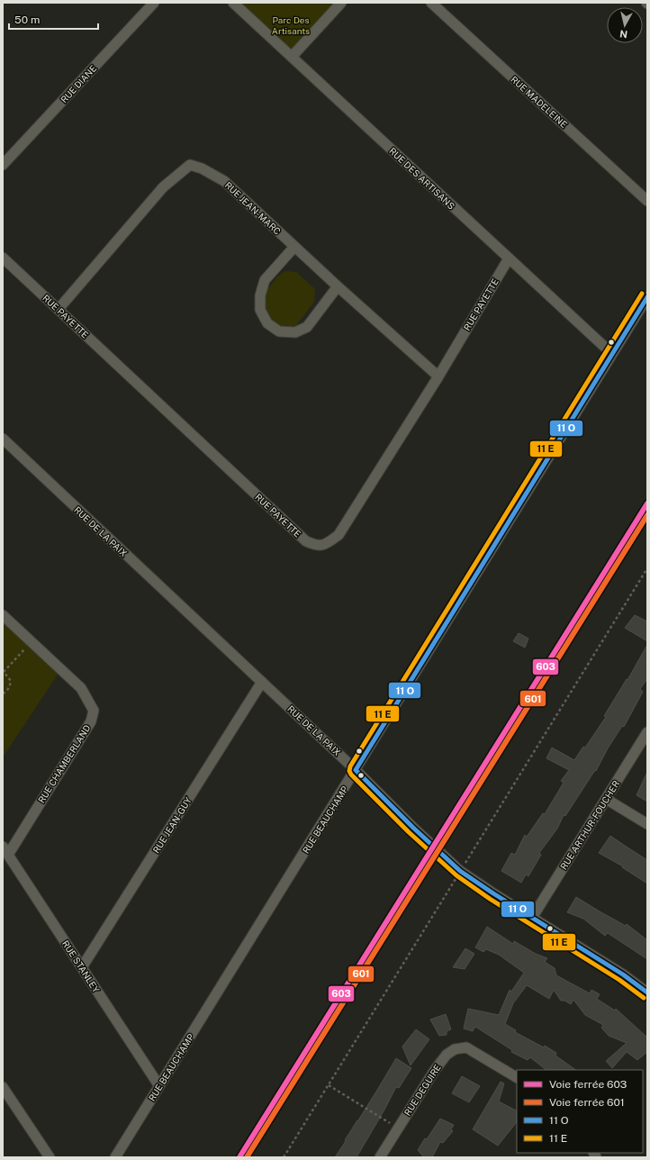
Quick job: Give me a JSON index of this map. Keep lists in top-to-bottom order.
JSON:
{
  "streets": {
    "street": [
      "RUE DIANE",
      "RUE MADELEINE",
      "RUE DES ARTISANS",
      "RUE JEAN-MARC",
      "RUE PAYETTE",
      "RUE DE LA PAIX",
      "RUE CHAMBERLAND",
      "RUE BEAUCHAMP",
      "RUE JEAN-GUY",
      "RUE ARTHUR-FOUCHER",
      "RUE STANLEY",
      "RUE DEGUIRE"
    ]
  },
  "crossings": [
    ["RUE DES ARTISANS", "RUE PAYETTE"],
    ["RUE DES ARTISANS", "RUE BEAUCHAMP"],
    ["RUE JEAN-MARC", "RUE PAYETTE"],
    ["RUE DE LA PAIX", "RUE BEAUCHAMP"],
    ["RUE DE LA PAIX", "RUE JEAN-GUY"],
    ["RUE DE LA PAIX", "RUE ARTHUR-FOUCHER"],
    ["RUE CHAMBERLAND", "RUE STANLEY"],
    ["RUE BEAUCHAMP", "RUE STANLEY"],
    ["RUE JEAN-GUY", "RUE STANLEY"]
  ],
  "parks": ["Parc Des Artisants"],
  "lines": ["rail line 603", "rail line 601"],
  "legend": [
    "Voie ferrée 603",
    "Voie ferrée 601",
    "11 O",
    "11 E"
  ],
  "scale_bar": "50 m",
  "north": "bottom"
}
